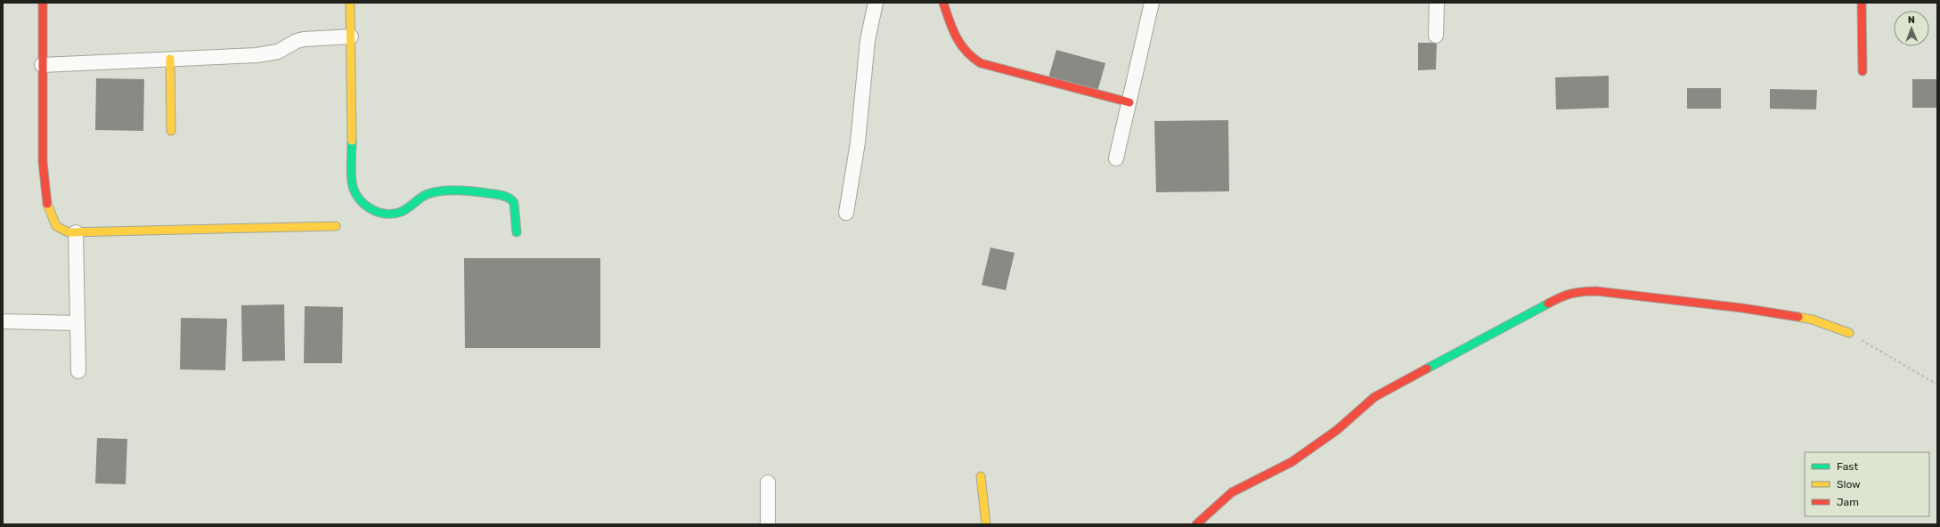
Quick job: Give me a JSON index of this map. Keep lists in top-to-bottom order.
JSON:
{
  "legend": ["Fast", "Slow", "Jam"],
  "north": "top"
}
